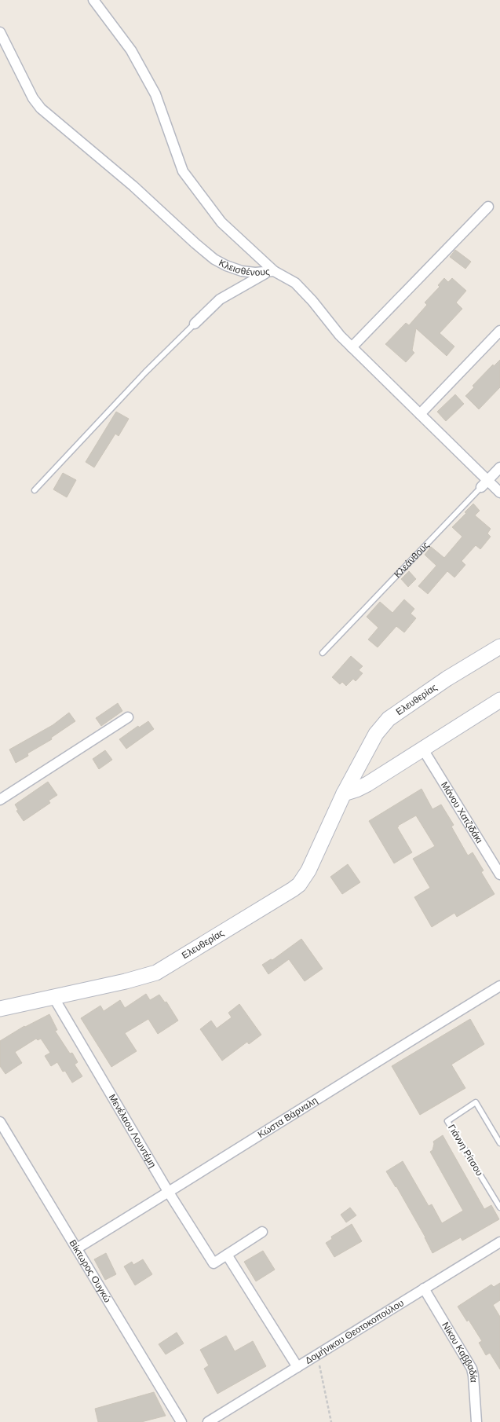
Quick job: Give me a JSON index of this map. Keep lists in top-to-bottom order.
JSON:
{
  "streets": {
    "street": [
      "Κλεισθένους",
      "Κλεάνθους",
      "Ελευθερίας",
      "Μάνου Χατζιδάκι",
      "Κώστα Βάρναλη",
      "Μενέλαου Λουντέμη",
      "Βίκτωρος Ουγκώ",
      "Δομήνικου Θεοτοκοπούλου",
      "Νίκου Καββαδία"
    ],
    "lane": ["Γιάννη Ρίτσου"]
  },
  "crossings": [
    ["Κλεισθένους", "Κλεάνθους"],
    ["Ελευθερίας", "Μενέλαου Λουντέμη"],
    ["Κώστα Βάρναλη", "Μενέλαου Λουντέμη"],
    ["Κώστα Βάρναλη", "Βίκτωρος Ουγκώ"],
    ["Δομήνικου Θεοτοκοπούλου", "Νίκου Καββαδία"]
  ]
}
